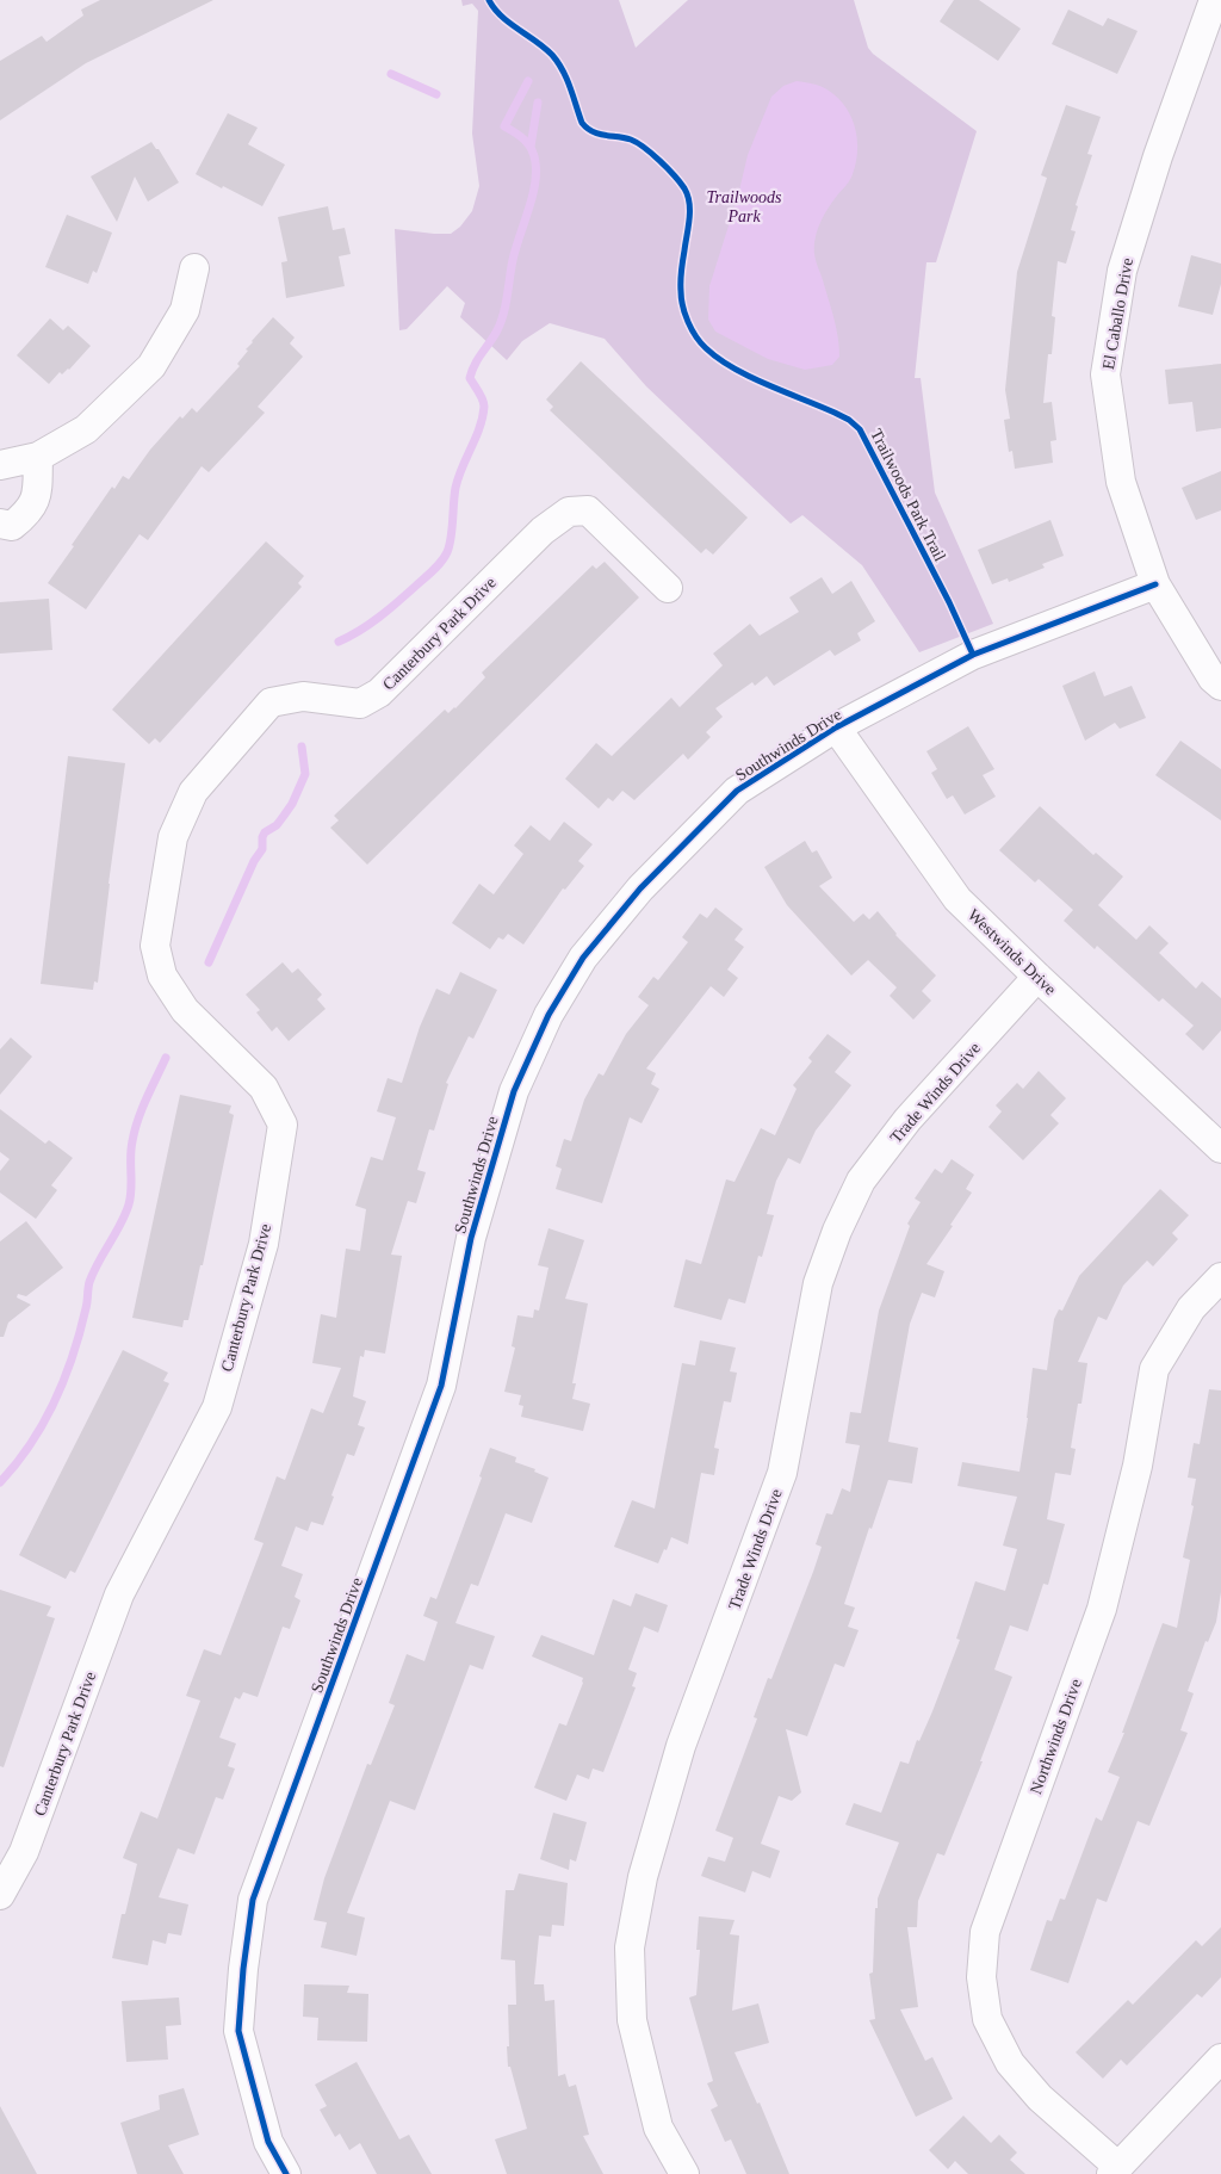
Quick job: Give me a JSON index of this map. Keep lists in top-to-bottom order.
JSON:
{
  "streets": {
    "street": [
      "El Caballo Drive",
      "Canterbury Park Drive",
      "Southwinds Drive",
      "Westwinds Drive",
      "Trade Winds Drive",
      "Northwinds Drive"
    ],
    "cycle path": ["Trailwoods Park Trail"]
  },
  "crossings": [
    ["El Caballo Drive", "Southwinds Drive"],
    ["Southwinds Drive", "Westwinds Drive"],
    ["Westwinds Drive", "Trade Winds Drive"]
  ],
  "parks": ["Trailwoods Park"]
}
